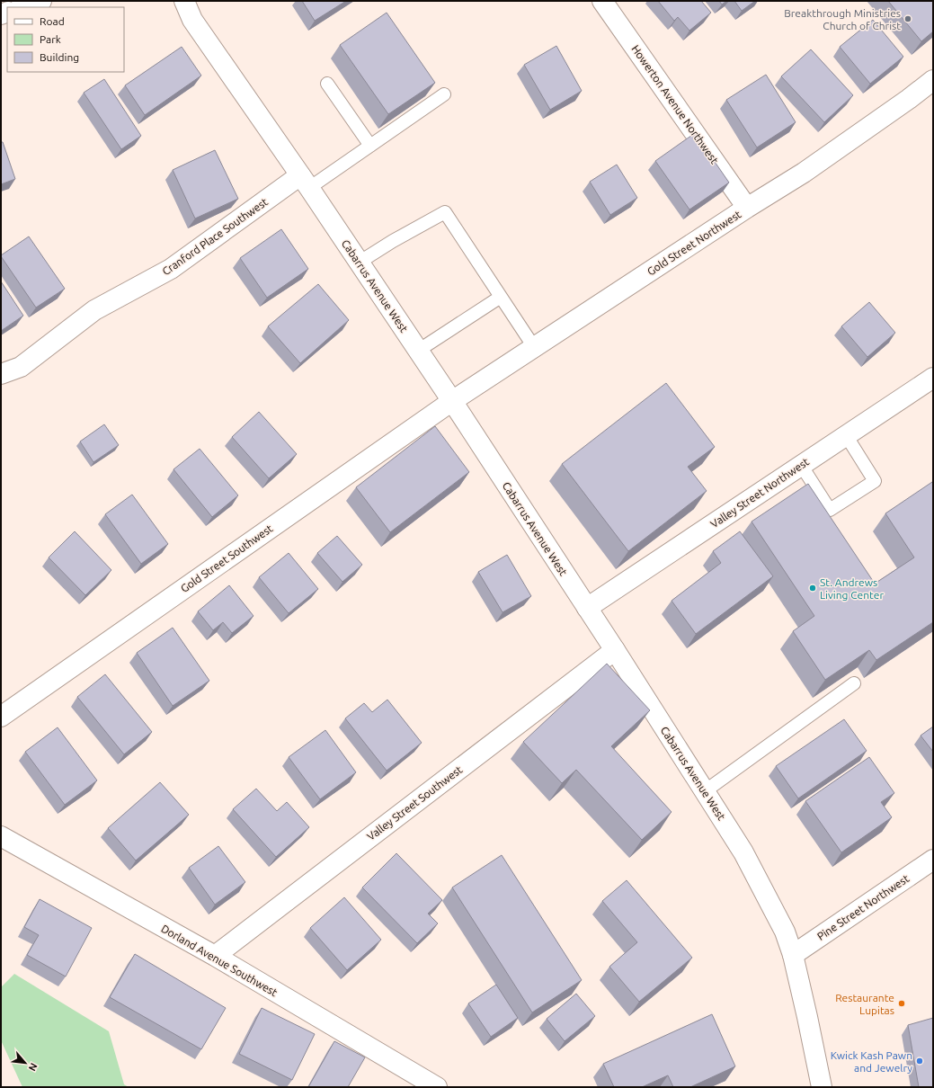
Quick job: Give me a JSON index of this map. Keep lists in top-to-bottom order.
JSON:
{
  "streets": {
    "street": [
      "Howerton Avenue Northwest",
      "Cranford Place Southwest",
      "Gold Street Northwest",
      "Cabarrus Avenue West",
      "Valley Street Northwest",
      "Gold Street Southwest",
      "Valley Street Southwest",
      "Pine Street Northwest",
      "Dorland Avenue Southwest"
    ]
  },
  "crossings": [
    ["Howerton Avenue Northwest", "Gold Street Northwest"],
    ["Cranford Place Southwest", "Cabarrus Avenue West"],
    ["Gold Street Northwest", "Cabarrus Avenue West"],
    ["Gold Street Northwest", "Gold Street Southwest"],
    ["Cabarrus Avenue West", "Valley Street Northwest"],
    ["Cabarrus Avenue West", "Gold Street Southwest"],
    ["Cabarrus Avenue West", "Valley Street Southwest"],
    ["Cabarrus Avenue West", "Pine Street Northwest"],
    ["Valley Street Southwest", "Dorland Avenue Southwest"]
  ],
  "places": [
    "Breakthrough Ministries Church of Christ",
    "St. Andrews Living Center",
    "Restaurante Lupitas",
    "Kwick Kash Pawn and Jewelry"
  ],
  "legend": ["Road", "Park", "Building"],
  "north": "bottom right"
}
